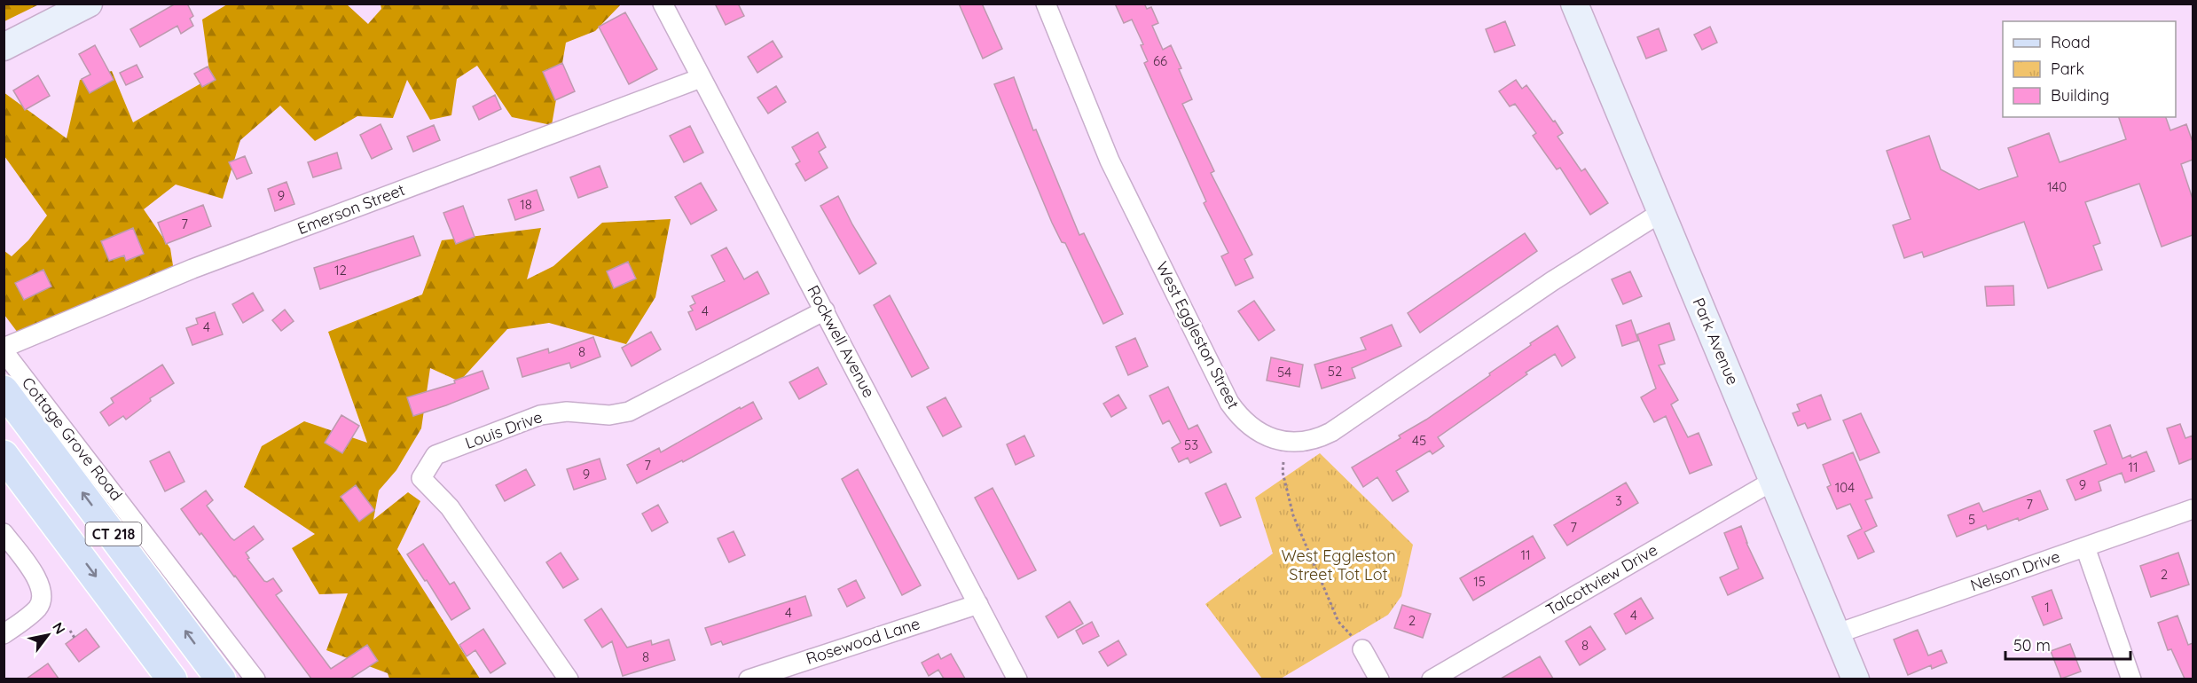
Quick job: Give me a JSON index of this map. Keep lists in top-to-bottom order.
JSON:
{
  "streets": {
    "main road": ["Cottage Grove Road", "CT 218"],
    "street": [
      "Emerson Street",
      "West Eggleston Street",
      "Rockwell Avenue",
      "Park Avenue",
      "Louis Drive",
      "Nelson Drive",
      "Talcottview Drive",
      "Rosewood Lane"
    ]
  },
  "crossings": [
    ["Emerson Street", "Rockwell Avenue"],
    ["Emerson Street", "Cottage Grove Road"],
    ["West Eggleston Street", "Park Avenue"],
    ["Rockwell Avenue", "Louis Drive"],
    ["Rockwell Avenue", "Rosewood Lane"],
    ["Park Avenue", "Nelson Drive"],
    ["Park Avenue", "Talcottview Drive"]
  ],
  "parks": ["West Eggleston Street Tot Lot"],
  "house_numbers": [
    "66",
    "140",
    "9",
    "18",
    "7",
    "12",
    "4",
    "4",
    "8",
    "52",
    "54",
    "45",
    "53",
    "7",
    "11",
    "9",
    "9",
    "104",
    "3",
    "7",
    "5",
    "7",
    "11",
    "2",
    "15",
    "1",
    "4",
    "4",
    "2",
    "8",
    "8"
  ],
  "legend": ["Road", "Park", "Building"],
  "scale_bar": "50 m",
  "north": "top right"
}
